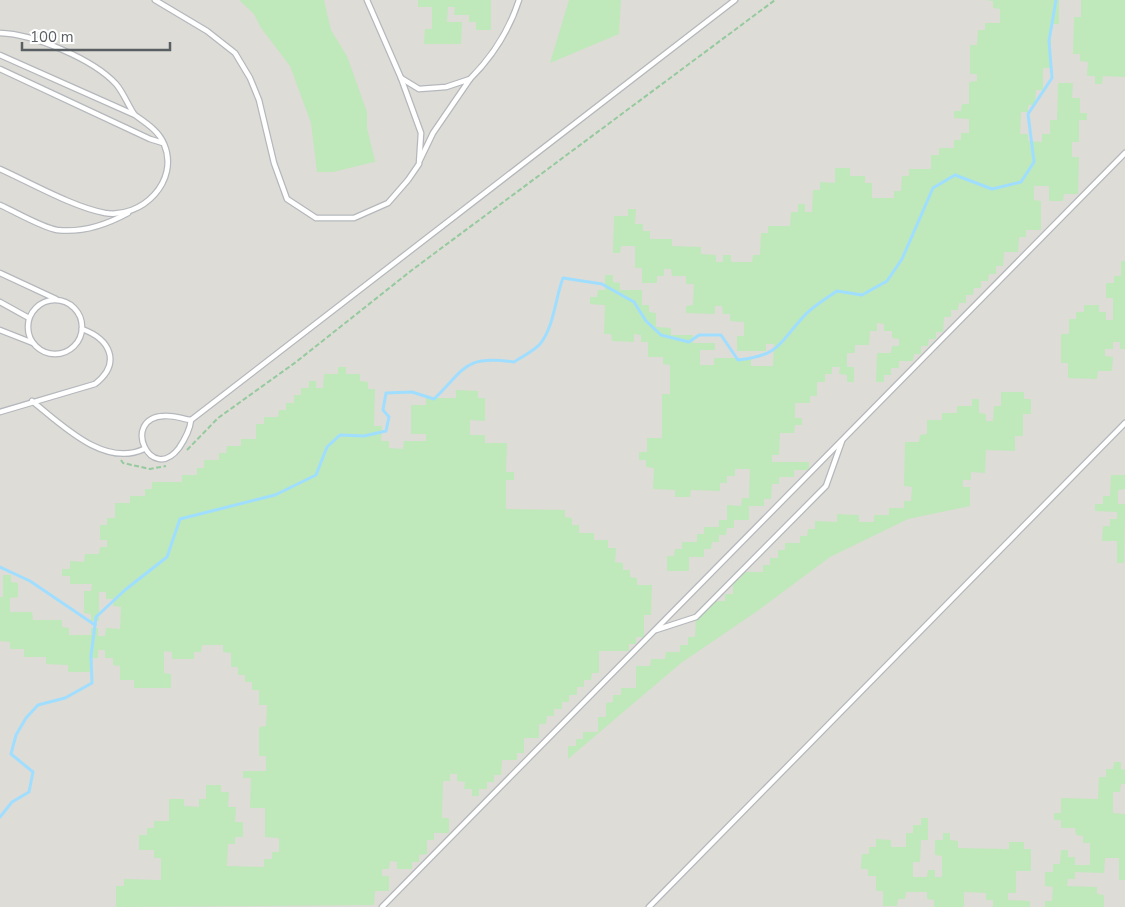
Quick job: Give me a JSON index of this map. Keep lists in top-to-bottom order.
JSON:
{
  "scale_bar": "100 m"
}
